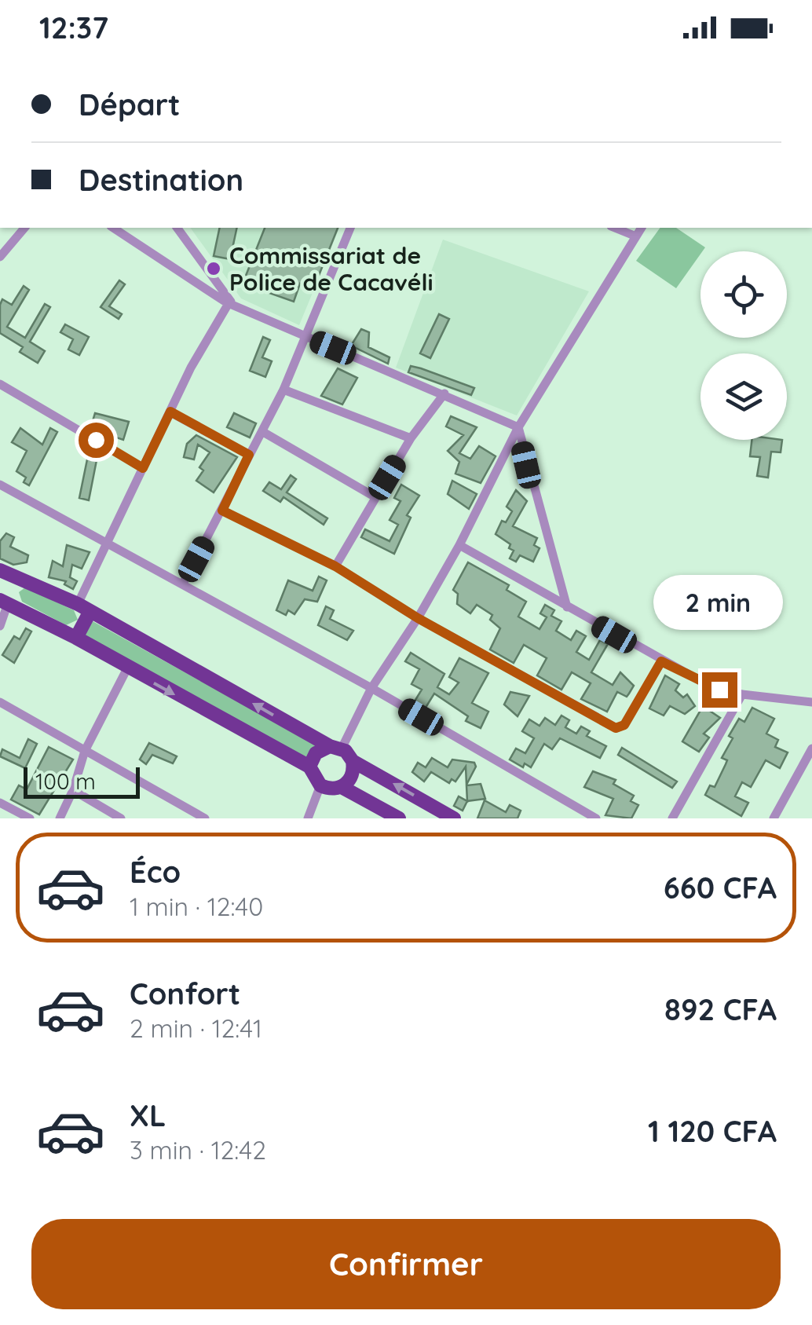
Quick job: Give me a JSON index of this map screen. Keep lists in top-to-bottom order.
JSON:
{
  "places": ["Commissariat de Police de Cacavéli"],
  "scale_bar": "100 m",
  "page": {
    "status": "12:37",
    "banner": ["Départ", "Destination"],
    "bubble": "2 min",
    "scale": "100 m",
    "list": [
      {
        "name": "Éco",
        "note": "1 min · 12:40",
        "value": "660 CFA"
      },
      {
        "name": "Confort",
        "note": "2 min · 12:41",
        "value": "892 CFA"
      },
      {
        "name": "XL",
        "note": "3 min · 12:42",
        "value": "1 120 CFA"
      }
    ],
    "buttons": "Confirmer"
  }
}
